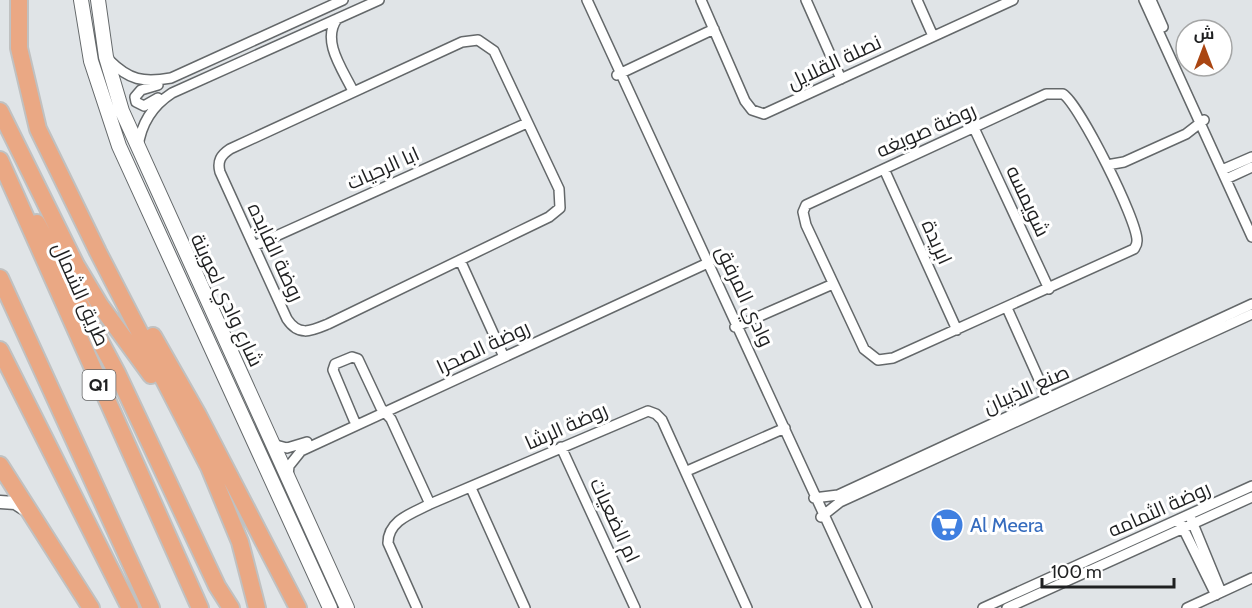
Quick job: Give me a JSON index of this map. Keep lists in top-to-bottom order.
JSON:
{
  "streets": {
    "highway": ["طريق الشمال", "Q1"],
    "main road": ["شارع وادي لعوينة"],
    "street": [
      "نصلة القلايل",
      "روضة صويغه",
      "ابا الرحيات",
      "شويمسه",
      "ابريدة",
      "روضة الفايده",
      "وادي المرفق",
      "روضة الصحرا",
      "صنع الذيبان",
      "روضة الرشا",
      "روضة الثمامه",
      "ام الضعيات"
    ]
  },
  "crossings": [
    ["روضة صويغه", "شويمسه"],
    ["روضة صويغه", "ابريدة"],
    ["ابا الرحيات", "روضة الفايده"],
    ["وادي المرفق", "روضة الصحرا"],
    ["وادي المرفق", "صنع الذيبان"],
    ["شارع وادي لعوينة", "روضة الصحرا"],
    ["روضة الرشا", "ام الضعيات"]
  ],
  "places": {
    "supermarket": ["Al Meera"]
  },
  "scale_bar": "100 m",
  "north": "top"
}
